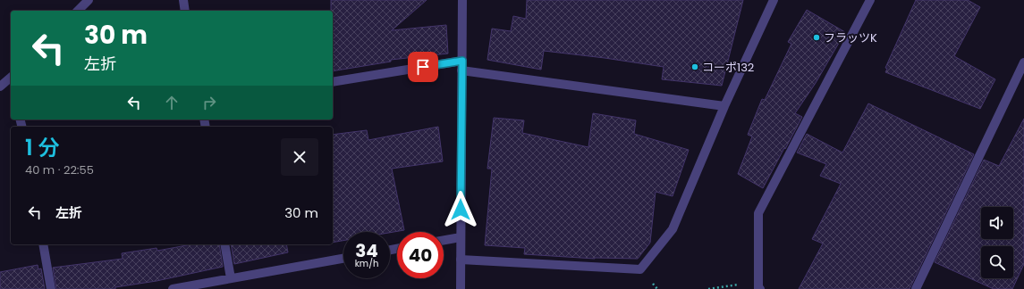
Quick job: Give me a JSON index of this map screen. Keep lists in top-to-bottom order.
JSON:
{
  "places": ["フラッツK", "コーポ132"],
  "page": {
    "turn": ["30 m", "左折"],
    "heading": ["1 分", "40 m · 22:55"],
    "list": [
      {
        "name": "左折",
        "value": "30 m"
      }
    ],
    "speed": "34 km/h",
    "limit": "40"
  }
}
